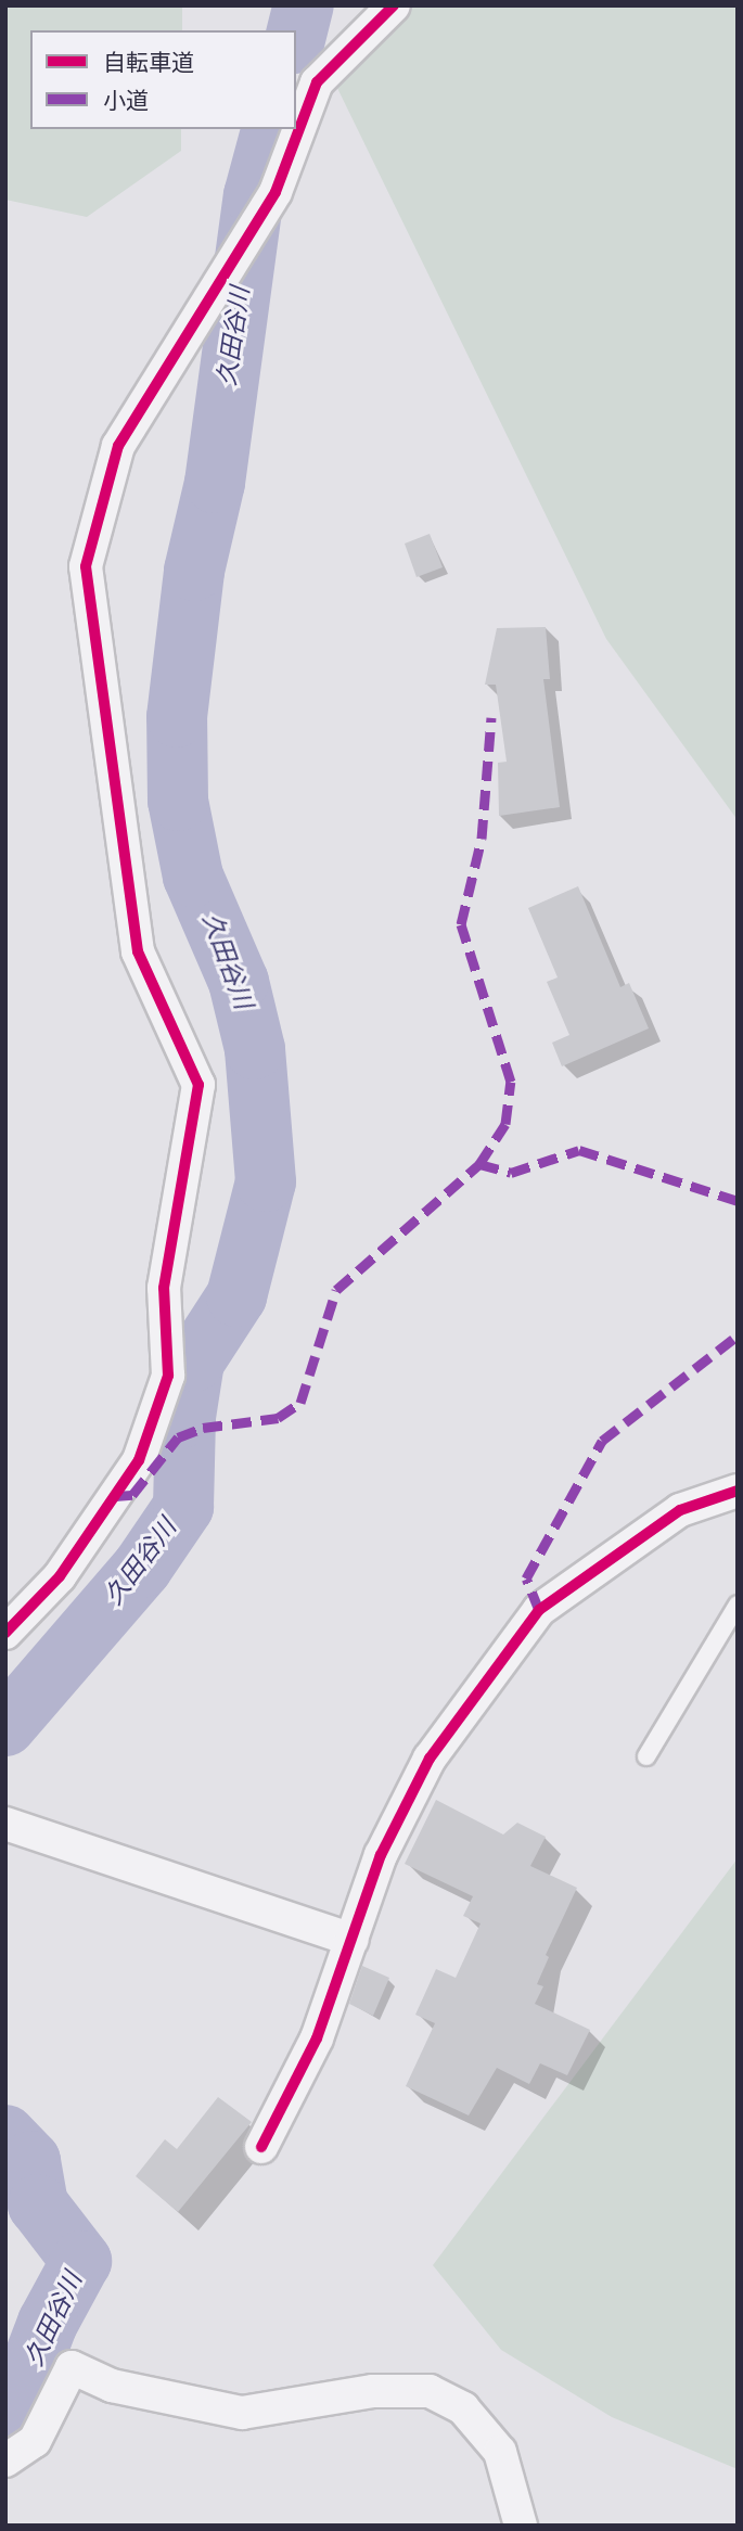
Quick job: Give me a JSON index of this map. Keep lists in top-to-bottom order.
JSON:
{
  "water": ["久田谷川"],
  "legend": ["自転車道", "小道"]
}
